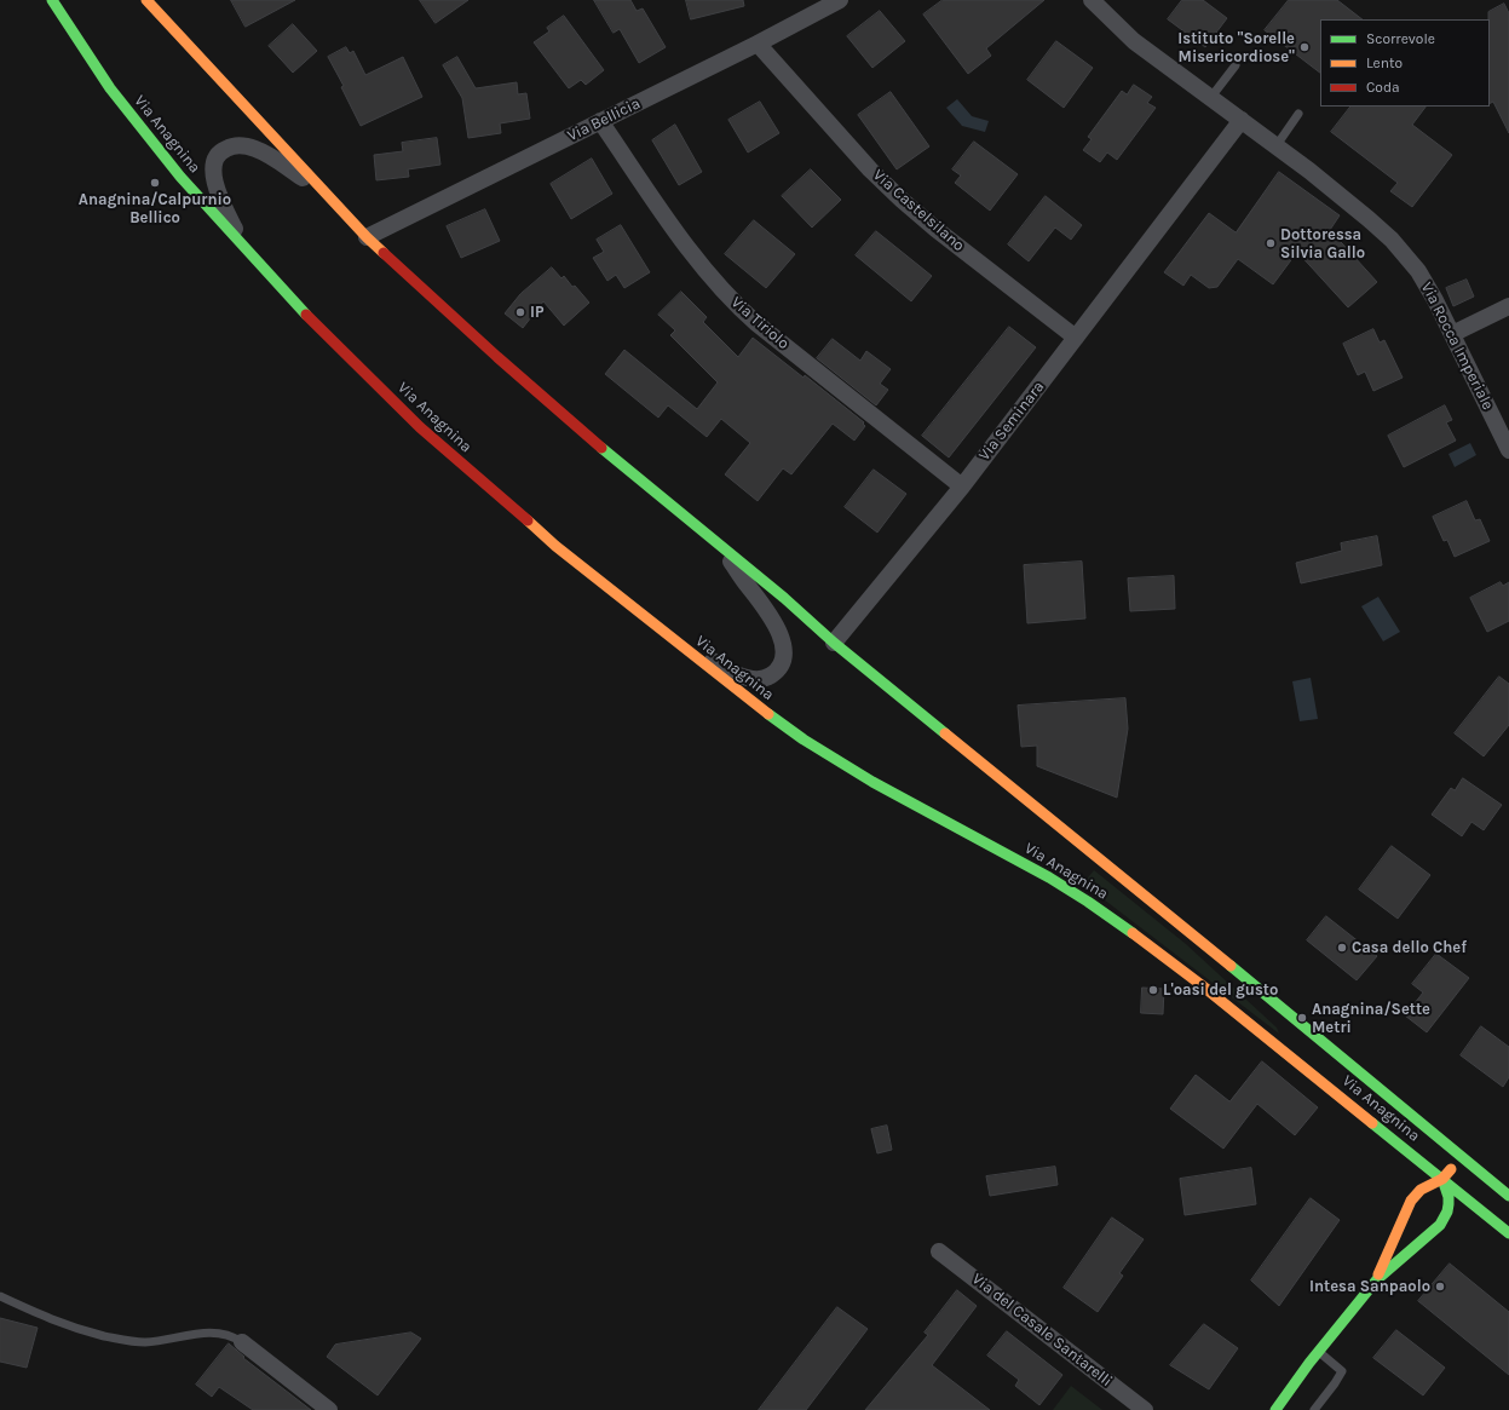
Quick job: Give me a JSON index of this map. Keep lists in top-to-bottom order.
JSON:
{
  "streets": {
    "main road": ["Via Anagnina"],
    "street": [
      "Via Bellicia",
      "Via Castelsilano",
      "Via Tiriolo",
      "Via Rocca Imperiale",
      "Via Seminara",
      "Via del Casale Santarelli"
    ]
  },
  "crossings": [
    ["Via Bellicia", "Via Anagnina"],
    ["Via Bellicia", "Via Castelsilano"],
    ["Via Bellicia", "Via Tiriolo"],
    ["Via Anagnina", "Via Seminara"],
    ["Via Castelsilano", "Via Seminara"],
    ["Via Tiriolo", "Via Seminara"],
    ["Via Rocca Imperiale", "Via Seminara"]
  ],
  "places": [
    "Istituto \"Sorelle Misericordiose\"",
    "Anagnina/Calpurnio Bellico",
    "Dottoressa Silvia Gallo",
    "IP",
    "Casa dello Chef",
    "L'oasi del gusto",
    "Anagnina/Sette Metri",
    "Intesa Sanpaolo"
  ],
  "legend": ["Scorrevole", "Lento", "Coda"]
}
